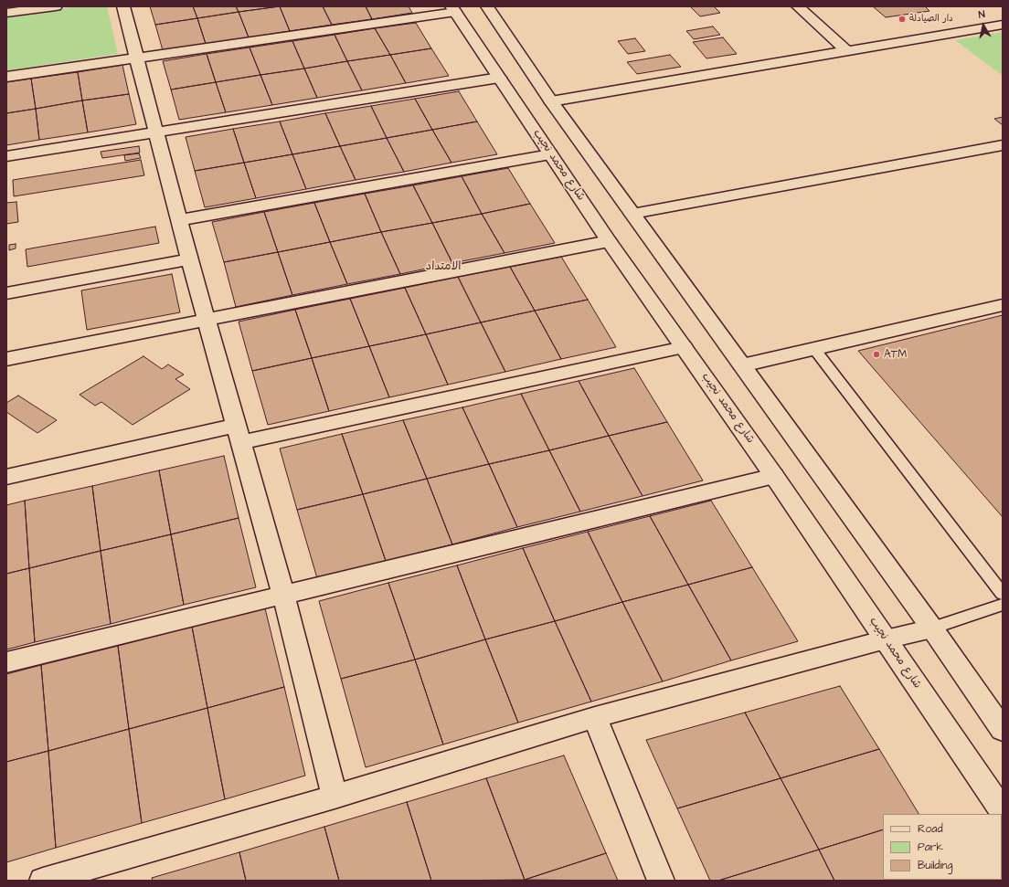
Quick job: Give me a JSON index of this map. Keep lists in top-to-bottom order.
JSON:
{
  "streets": {
    "street": ["شارع محمد نجيب"]
  },
  "districts": ["الامتداد"],
  "places": ["دار الصيادلة", "ATM"],
  "legend": ["Road", "Park", "Building"],
  "north": "top"
}
